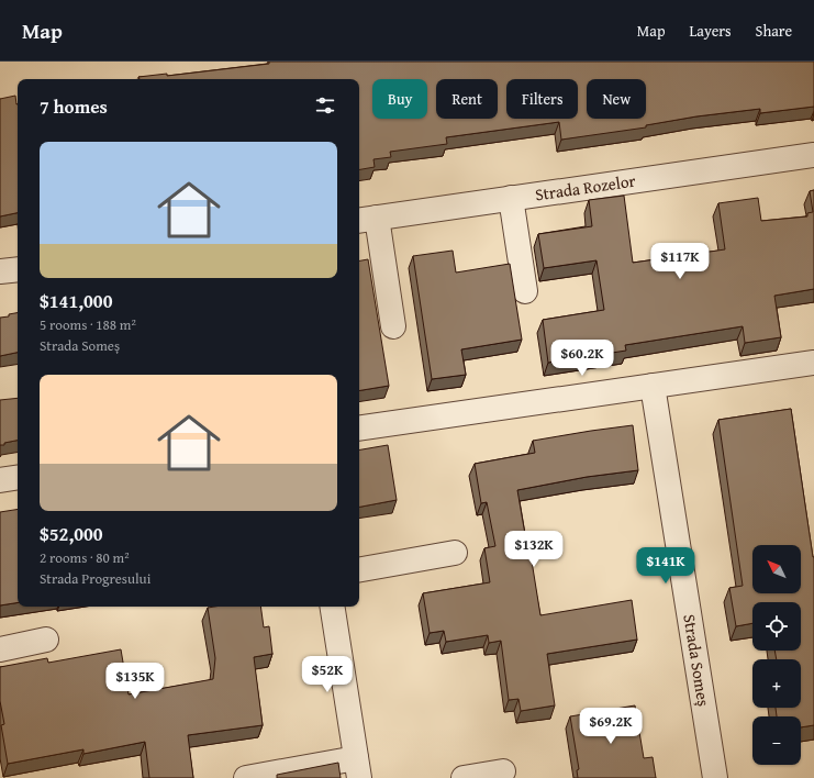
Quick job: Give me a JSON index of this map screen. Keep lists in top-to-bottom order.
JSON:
{
  "streets": {
    "street": ["Strada Rozelor", "Strada Someș"]
  },
  "north": "top left",
  "page": {
    "header": "Map",
    "nav": ["Map", "Layers", "Share"],
    "chip": [
      "Buy",
      "Rent",
      "Filters",
      "New"
    ],
    "heading": "7 homes",
    "list": [
      {
        "name": "$141,000",
        "note": "5 rooms · 188 m² · Strada Someș"
      },
      {
        "name": "$52,000",
        "note": "2 rooms · 80 m² · Strada Progresului"
      }
    ],
    "price": [
      "$117K",
      "$60.2K",
      "$132K",
      "$141K",
      "$52K",
      "$135K",
      "$69.2K"
    ],
    "map_buttons": ["+", "−"]
  }
}
